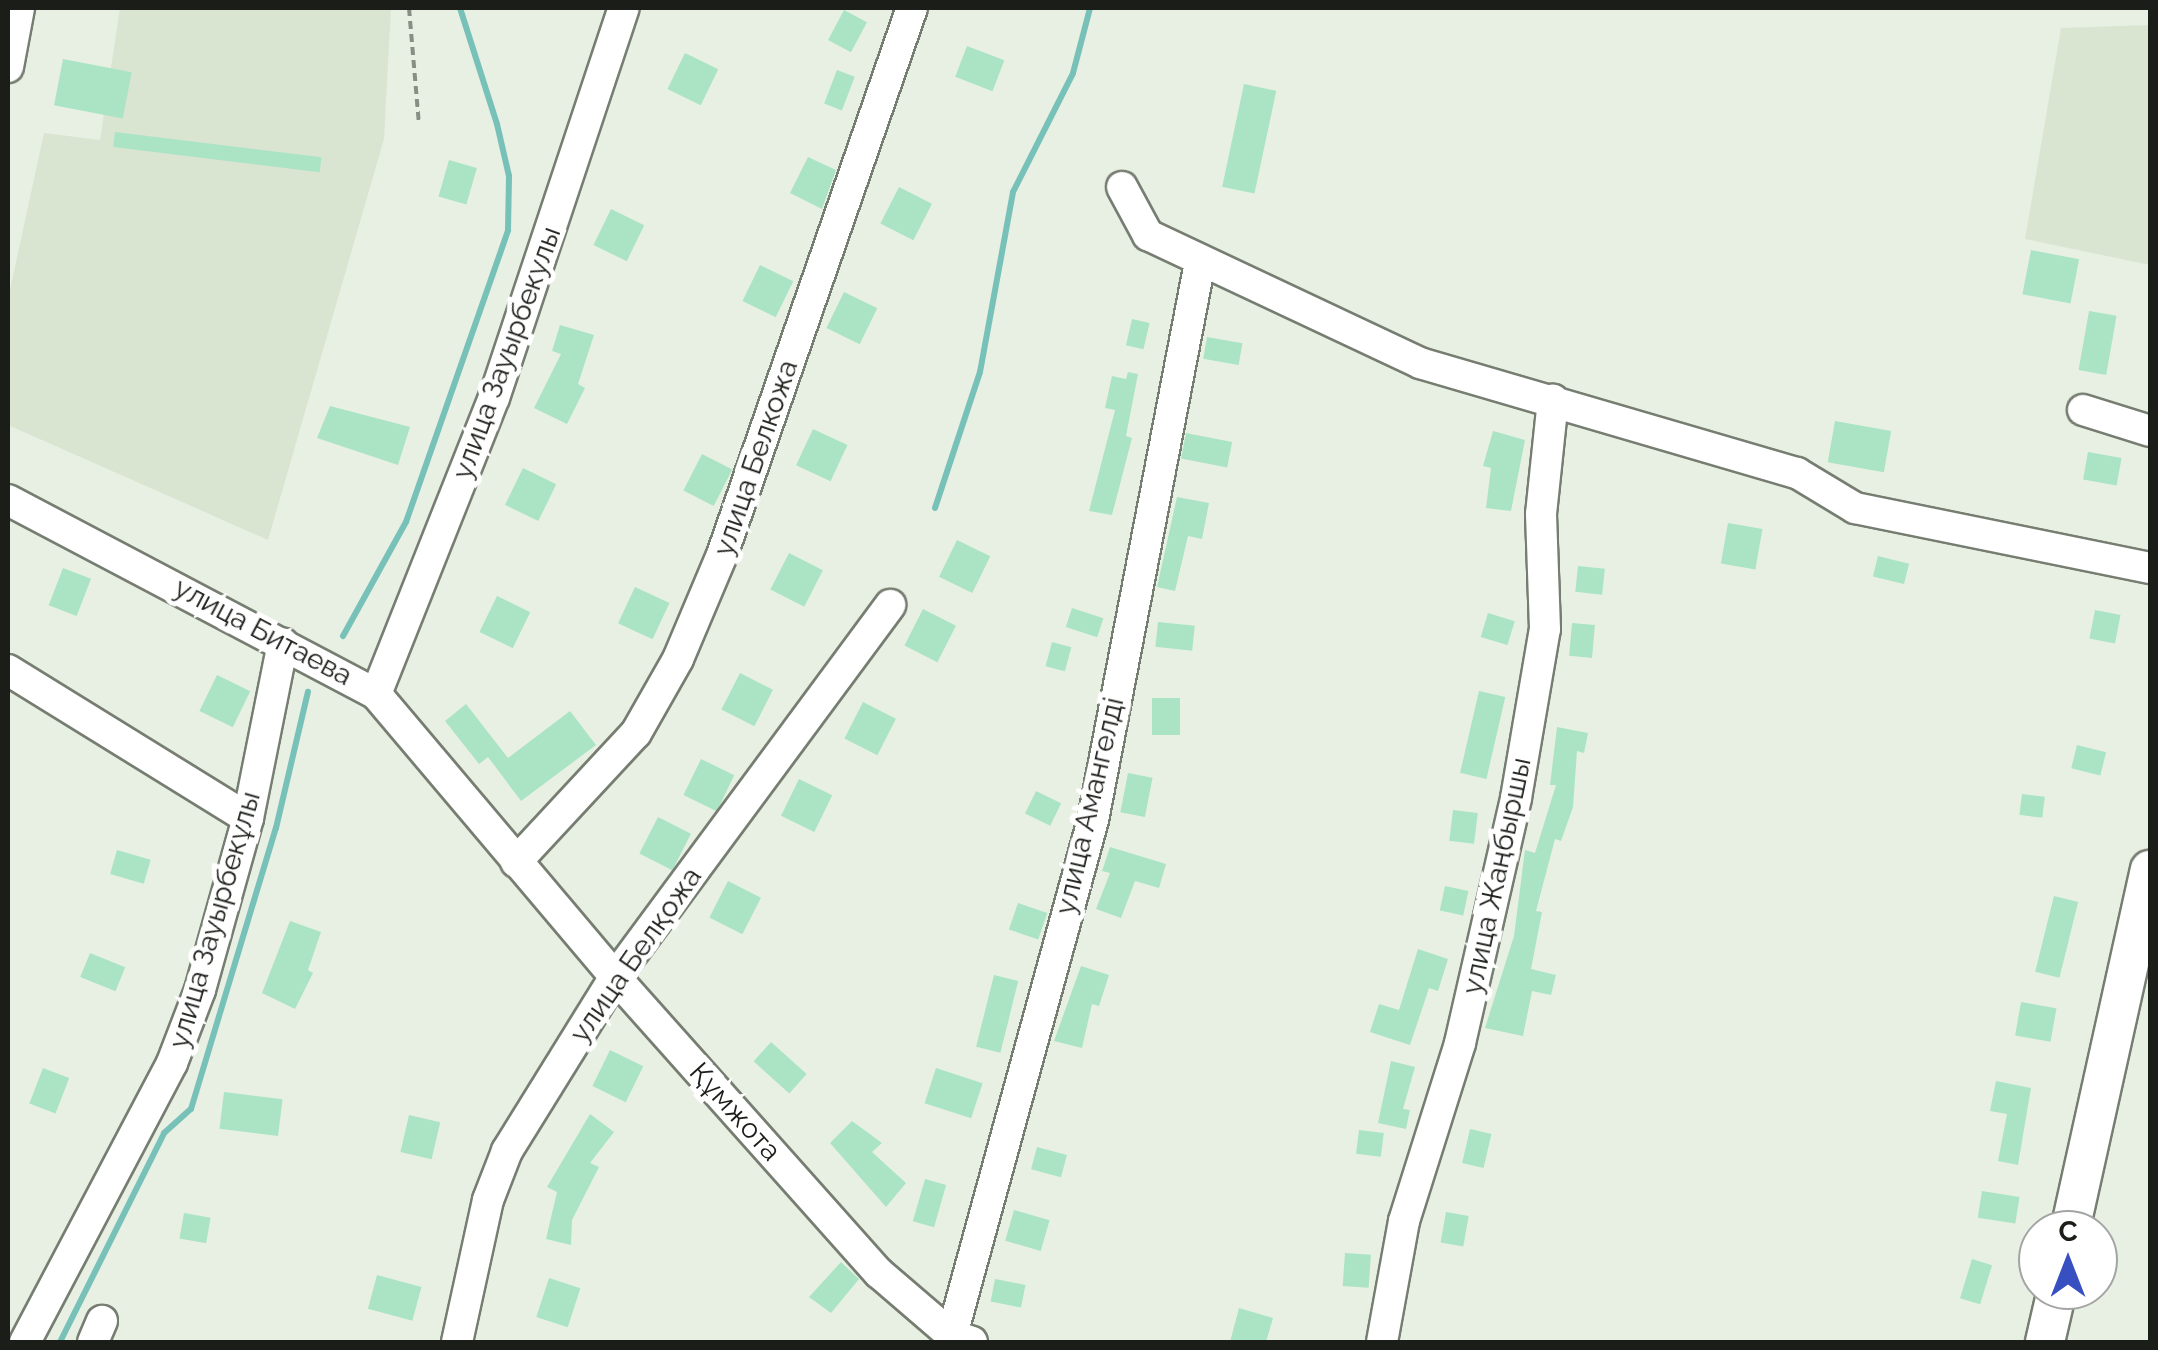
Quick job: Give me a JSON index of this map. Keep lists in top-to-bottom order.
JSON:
{
  "streets": {
    "street": [
      "улица Зауырбекулы",
      "улица Белкожа",
      "улица Битаева",
      "улица Амангелді",
      "улица Жаңбыршы",
      "улица Зауырбекұлы",
      "улица Белқожа",
      "Құмжота"
    ]
  },
  "crossings": [
    ["улица Зауырбекулы", "улица Битаева"],
    ["улица Белкожа", "улица Битаева"],
    ["улица Белкожа", "Құмжота"],
    ["улица Битаева", "улица Зауырбекұлы"],
    ["улица Битаева", "Құмжота"],
    ["улица Амангелді", "Құмжота"],
    ["улица Белқожа", "Құмжота"]
  ],
  "north": "top"
}
